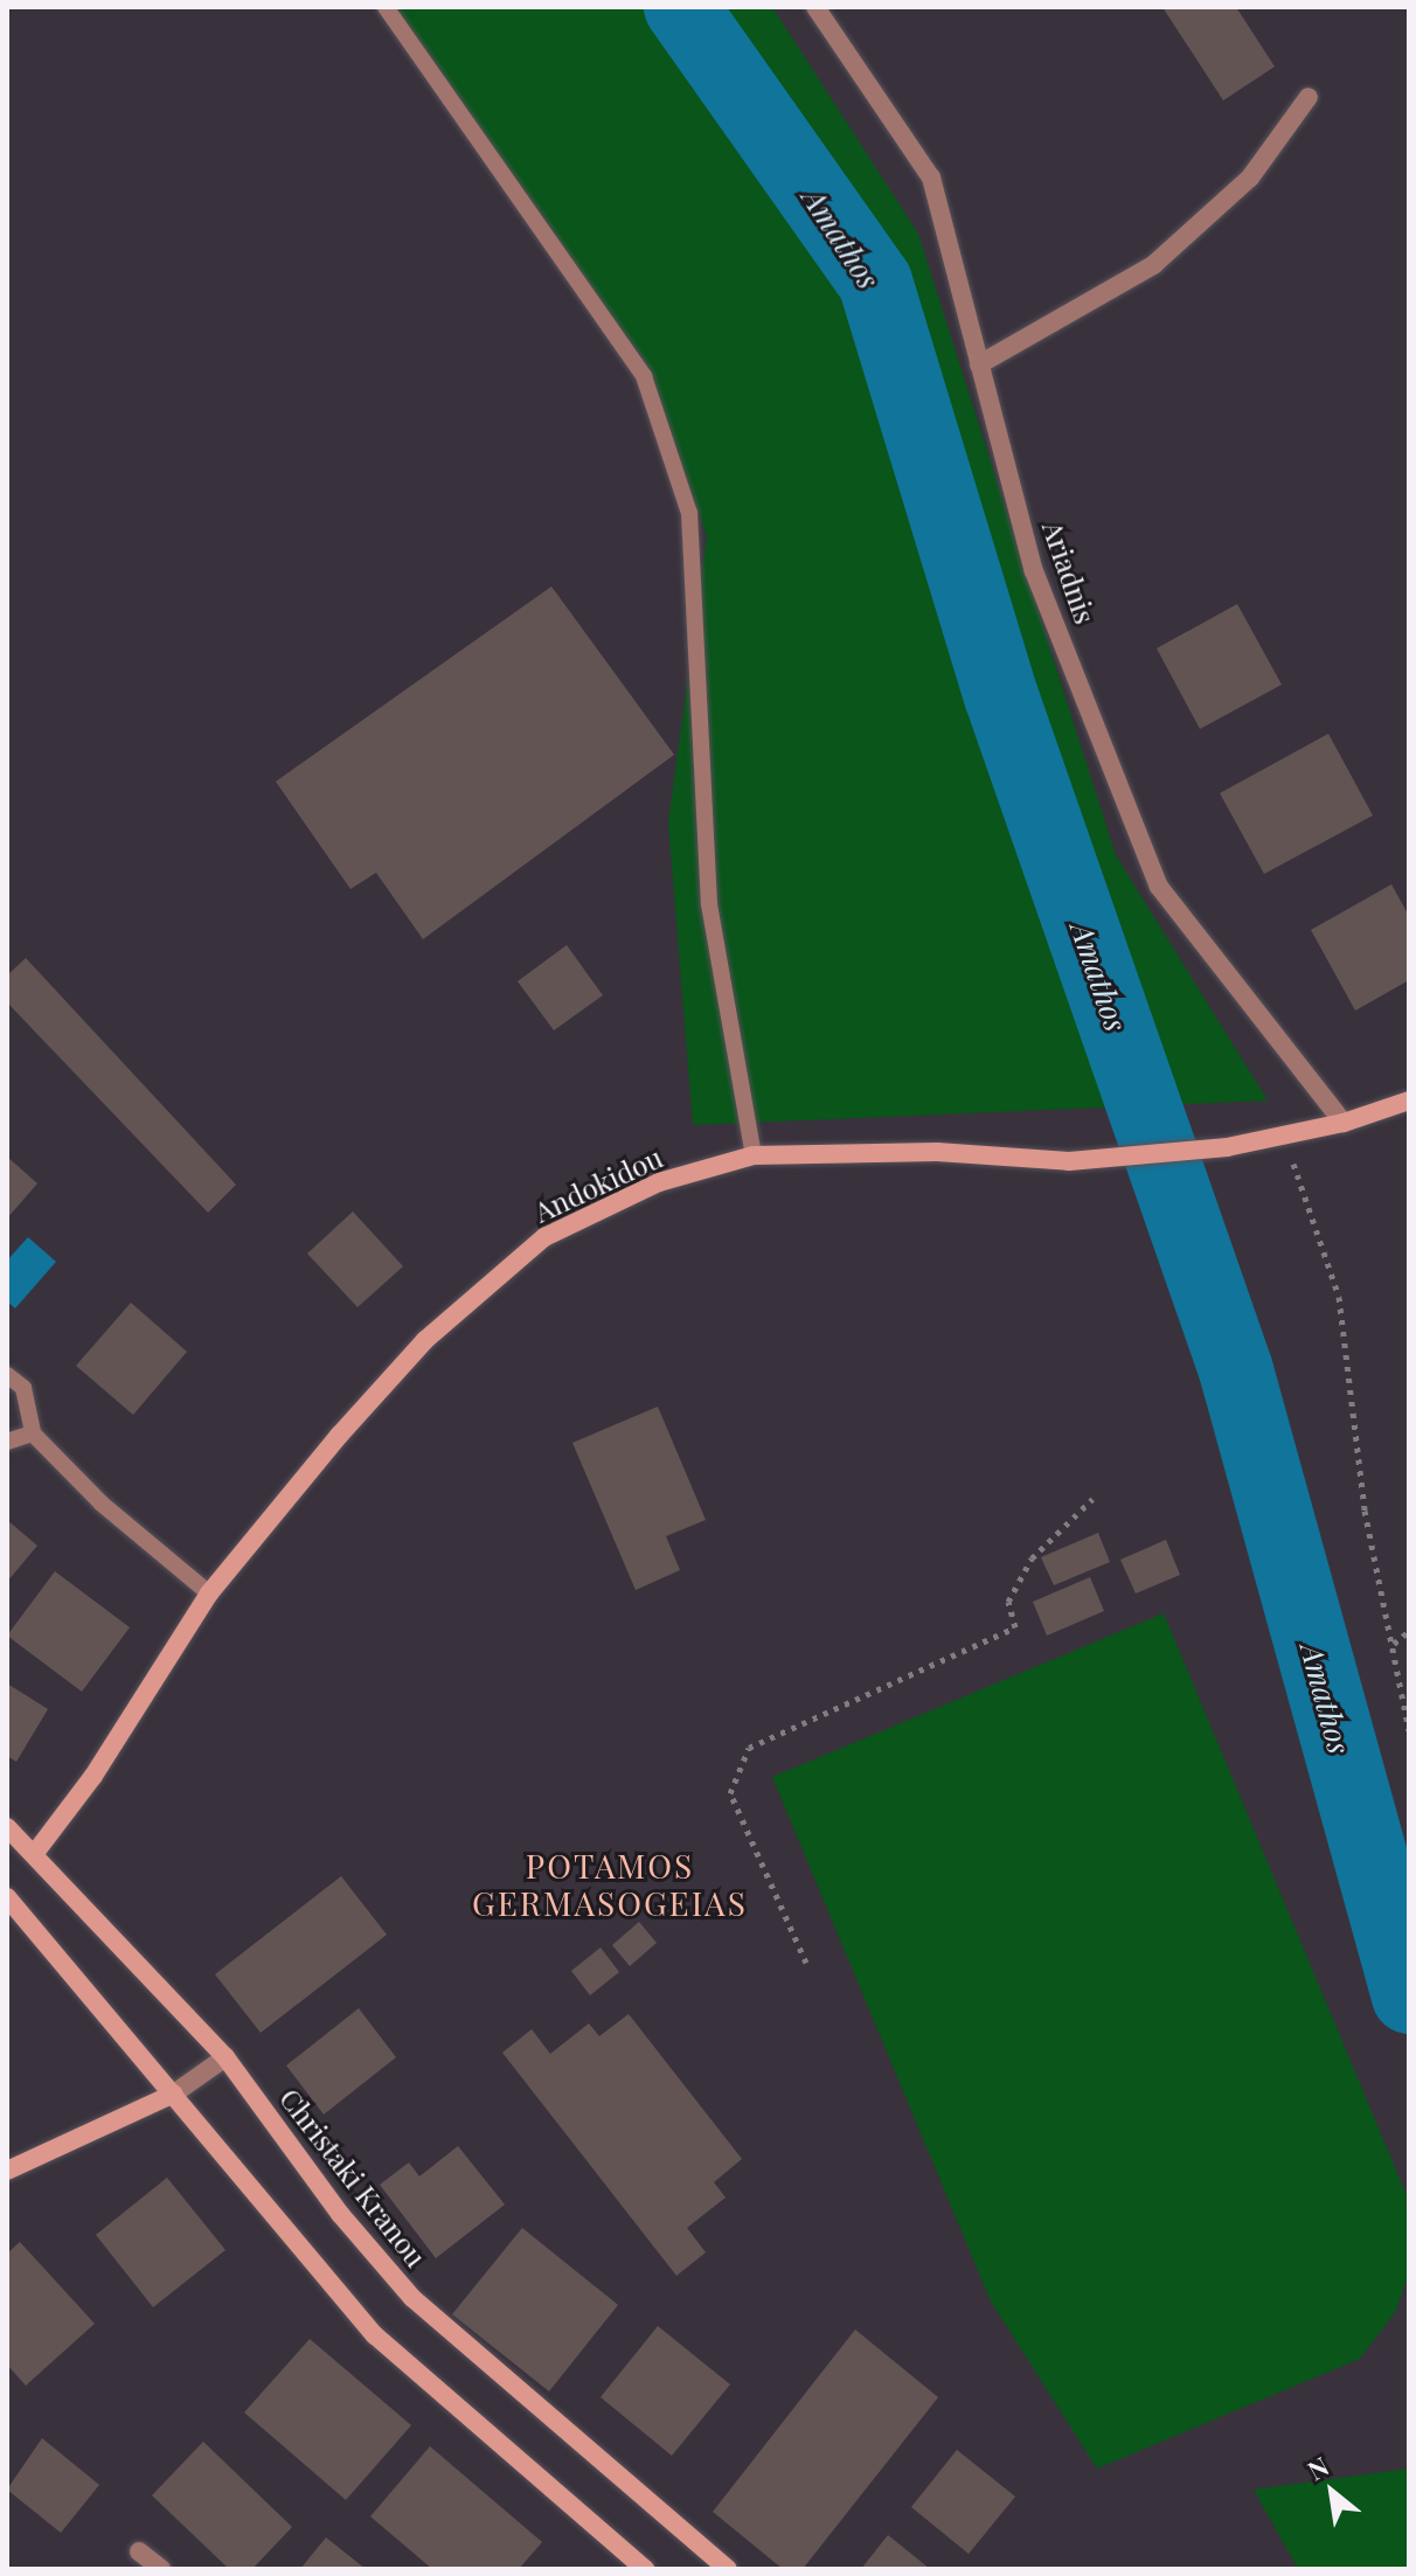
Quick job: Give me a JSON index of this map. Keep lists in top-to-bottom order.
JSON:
{
  "streets": {
    "main road": ["Andokidou", "Christaki Kranou"],
    "street": ["Ariadnis"]
  },
  "crossings": [
    ["Ariadnis", "Andokidou"],
    ["Andokidou", "Christaki Kranou"]
  ],
  "districts": ["POTAMOS GERMASOGEIAS"],
  "water": ["Amathos"],
  "north": "top left"
}
